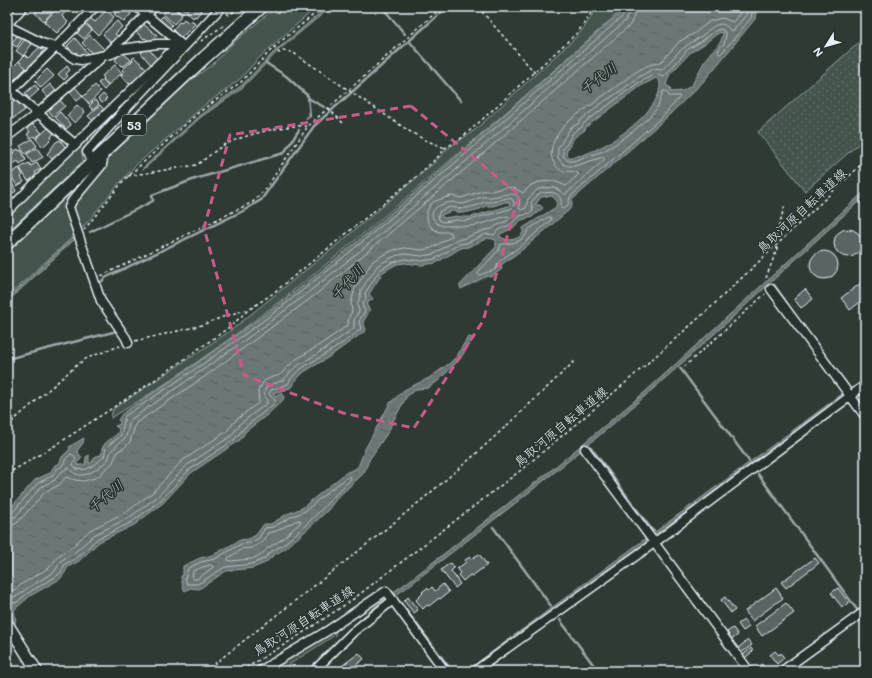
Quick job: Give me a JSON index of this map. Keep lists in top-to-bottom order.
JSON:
{
  "streets": {
    "highway": ["53"],
    "path": ["鳥取河原自転車道線"]
  },
  "water": ["千代川"],
  "north": "bottom left"
}
